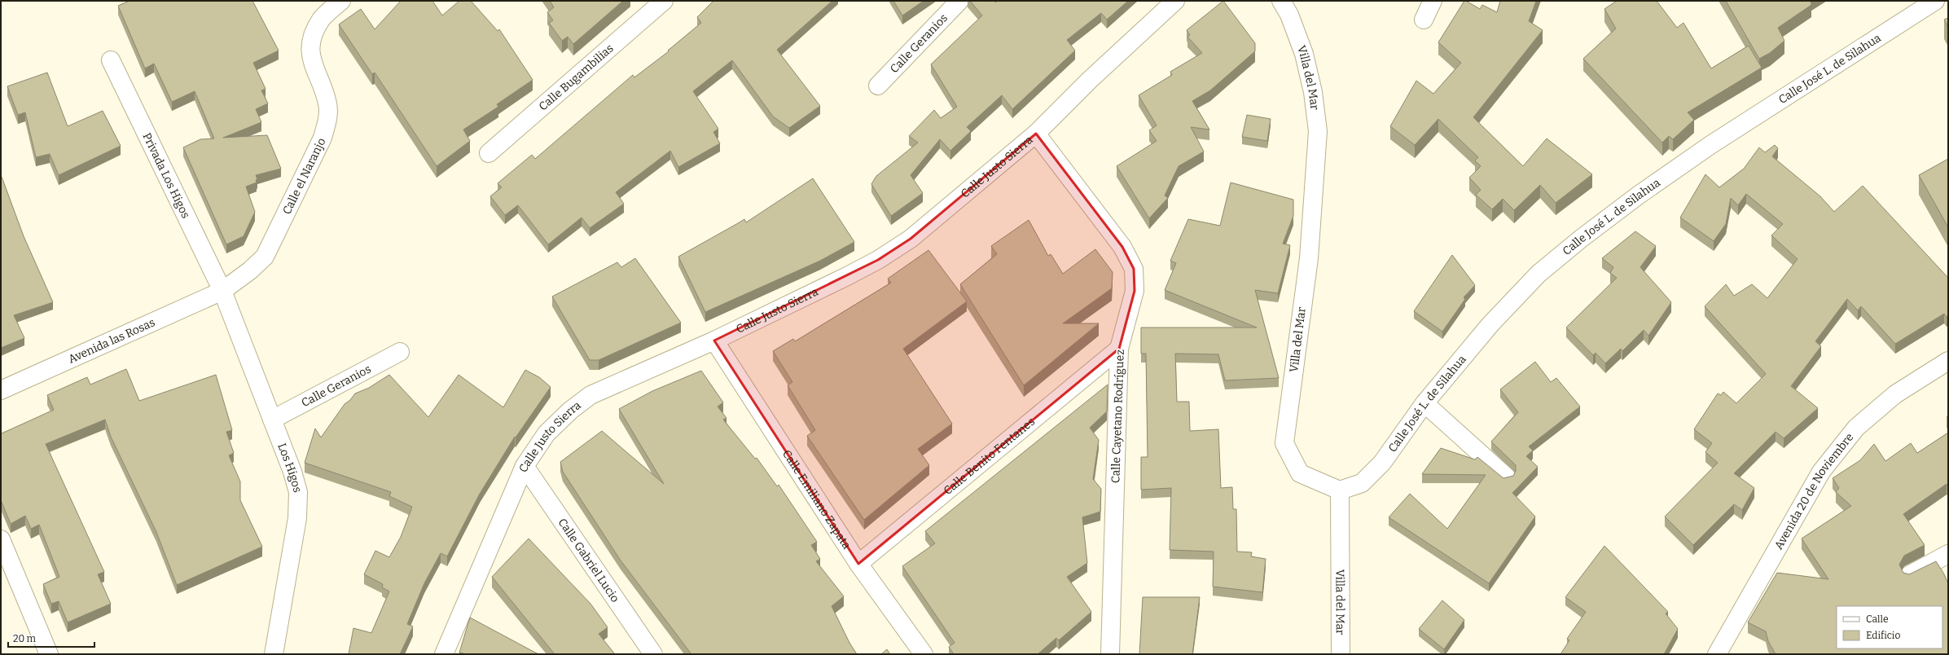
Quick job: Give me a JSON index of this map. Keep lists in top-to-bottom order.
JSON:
{
  "streets": {
    "street": [
      "Calle Geranios",
      "Calle José L. de Silahua",
      "Calle Bugambilias",
      "Villa del Mar",
      "Calle Justo Sierra",
      "Privada Los Higos",
      "Calle el Naranjo",
      "Avenida las Rosas",
      "Calle Cayetano Rodríguez",
      "Calle Benito Fentanes",
      "Los Higos",
      "Avenida 20 de Noviembre",
      "Calle Emiliano Zapata",
      "Calle Gabriel Lucio"
    ]
  },
  "crossings": [
    ["Calle Geranios", "Los Higos"],
    ["Calle José L. de Silahua", "Villa del Mar"],
    ["Calle Justo Sierra", "Calle Cayetano Rodríguez"],
    ["Calle Justo Sierra", "Calle Emiliano Zapata"],
    ["Calle Justo Sierra", "Calle Gabriel Lucio"],
    ["Privada Los Higos", "Calle el Naranjo"],
    ["Privada Los Higos", "Avenida las Rosas"],
    ["Privada Los Higos", "Los Higos"],
    ["Calle el Naranjo", "Avenida las Rosas"],
    ["Calle el Naranjo", "Los Higos"],
    ["Avenida las Rosas", "Los Higos"],
    ["Calle Cayetano Rodríguez", "Calle Benito Fentanes"],
    ["Calle Benito Fentanes", "Calle Emiliano Zapata"]
  ],
  "legend": ["Calle", "Edificio"],
  "scale_bar": "20 m"
}
